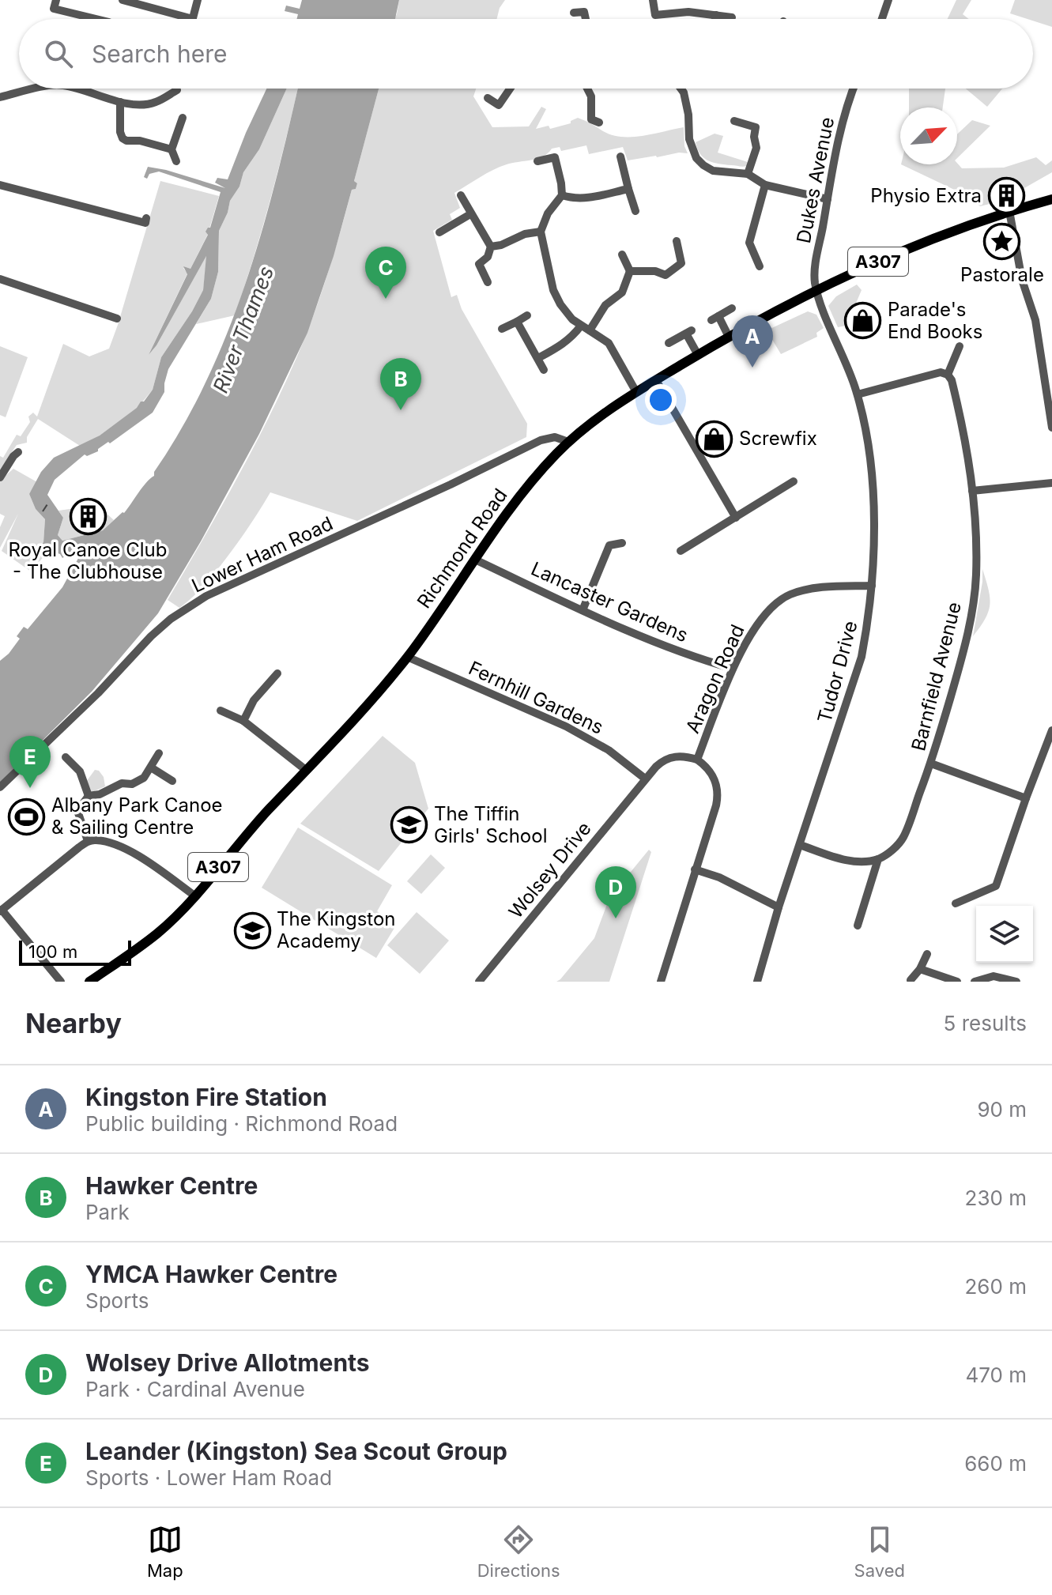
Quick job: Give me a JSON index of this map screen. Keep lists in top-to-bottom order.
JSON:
{
  "streets": {
    "main road": ["A307", "Richmond Road"],
    "street": [
      "Dukes Avenue",
      "Lower Ham Road",
      "Lancaster Gardens",
      "Tudor Drive",
      "Barnfield Avenue",
      "Aragon Road",
      "Fernhill Gardens",
      "Wolsey Drive"
    ]
  },
  "crossings": [
    ["Dukes Avenue", "Richmond Road"],
    ["Dukes Avenue", "Tudor Drive"],
    ["A307", "Richmond Road"],
    ["Richmond Road", "Lower Ham Road"],
    ["Richmond Road", "Lancaster Gardens"],
    ["Richmond Road", "Tudor Drive"],
    ["Richmond Road", "Fernhill Gardens"],
    ["Lancaster Gardens", "Aragon Road"],
    ["Tudor Drive", "Aragon Road"],
    ["Aragon Road", "Fernhill Gardens"],
    ["Aragon Road", "Wolsey Drive"],
    ["Fernhill Gardens", "Wolsey Drive"]
  ],
  "water": ["River Thames"],
  "places": {
    "building": ["Physio Extra", "Royal Canoe Club - The Clubhouse"],
    "place": ["Pastorale"],
    "shop": ["Parade's End Books", "Screwfix"],
    "sports": ["Albany Park Canoe & Sailing Centre"],
    "school or university": ["The Tiffin Girls' School", "The Kingston Academy"]
  },
  "scale_bar": "100 m",
  "north": "top right",
  "page": {
    "search": "Search here",
    "pins": [
      "C",
      "A",
      "B",
      "E",
      "D"
    ],
    "scale": "100 m",
    "heading": ["Nearby", "5 results"],
    "list": [
      {
        "mark": "A",
        "name": "Kingston Fire Station",
        "note": "Public building · Richmond Road",
        "value": "90 m"
      },
      {
        "mark": "B",
        "name": "Hawker Centre",
        "note": "Park",
        "value": "230 m"
      },
      {
        "mark": "C",
        "name": "YMCA Hawker Centre",
        "note": "Sports",
        "value": "260 m"
      },
      {
        "mark": "D",
        "name": "Wolsey Drive Allotments",
        "note": "Park · Cardinal Avenue",
        "value": "470 m"
      },
      {
        "mark": "E",
        "name": "Leander (Kingston) Sea Scout Group",
        "note": "Sports · Lower Ham Road",
        "value": "660 m"
      }
    ],
    "nav": ["Map", "Directions", "Saved"]
  }
}
